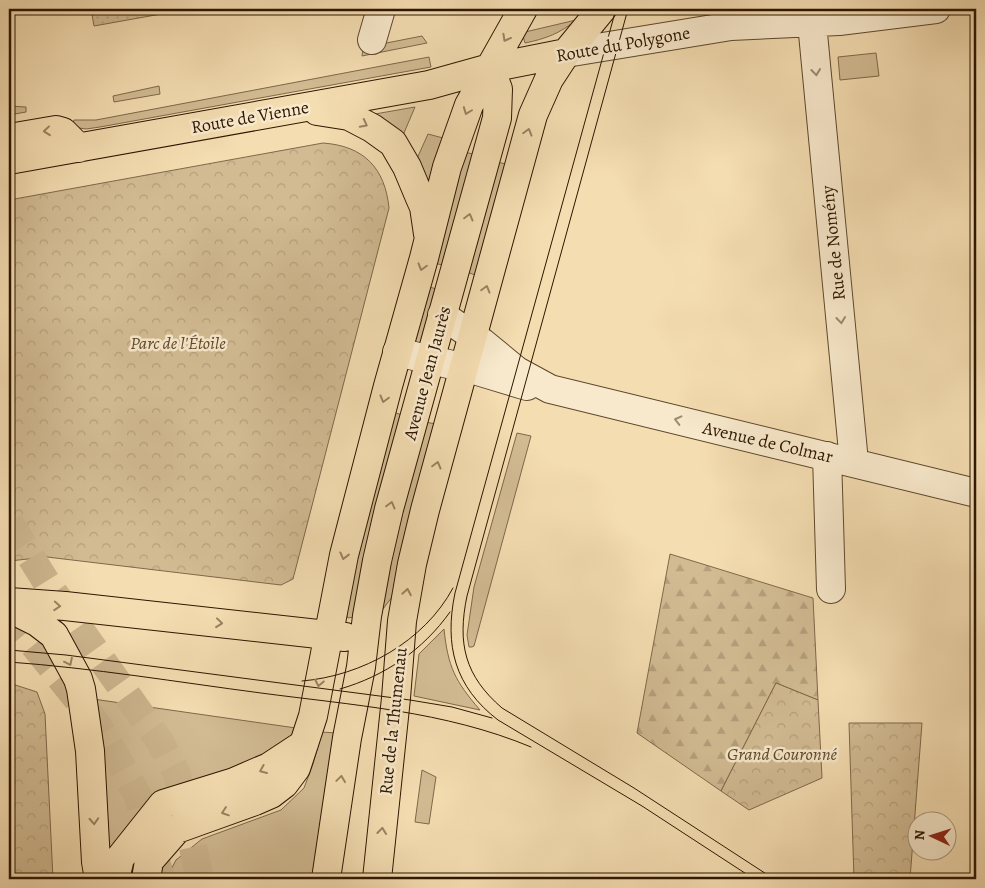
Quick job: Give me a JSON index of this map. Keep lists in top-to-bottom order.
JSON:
{
  "streets": {
    "main road": [
      "Route du Polygone",
      "Route de Vienne",
      "Avenue Jean Jaurès",
      "Rue de la Thumenau"
    ],
    "street": ["Rue de Nomény", "Avenue de Colmar"]
  },
  "crossings": [
    ["Route du Polygone", "Route de Vienne"],
    ["Route du Polygone", "Rue de Nomény"],
    ["Route du Polygone", "Avenue Jean Jaurès"],
    ["Route de Vienne", "Avenue Jean Jaurès"],
    ["Rue de Nomény", "Avenue de Colmar"],
    ["Avenue Jean Jaurès", "Avenue de Colmar"],
    ["Avenue Jean Jaurès", "Rue de la Thumenau"]
  ],
  "one_way": ["Rue de Nomény", "Avenue de Colmar", "Rue de la Thumenau"],
  "parks": ["Parc de l'Étoile", "Grand Couronné"],
  "north": "left"
}
